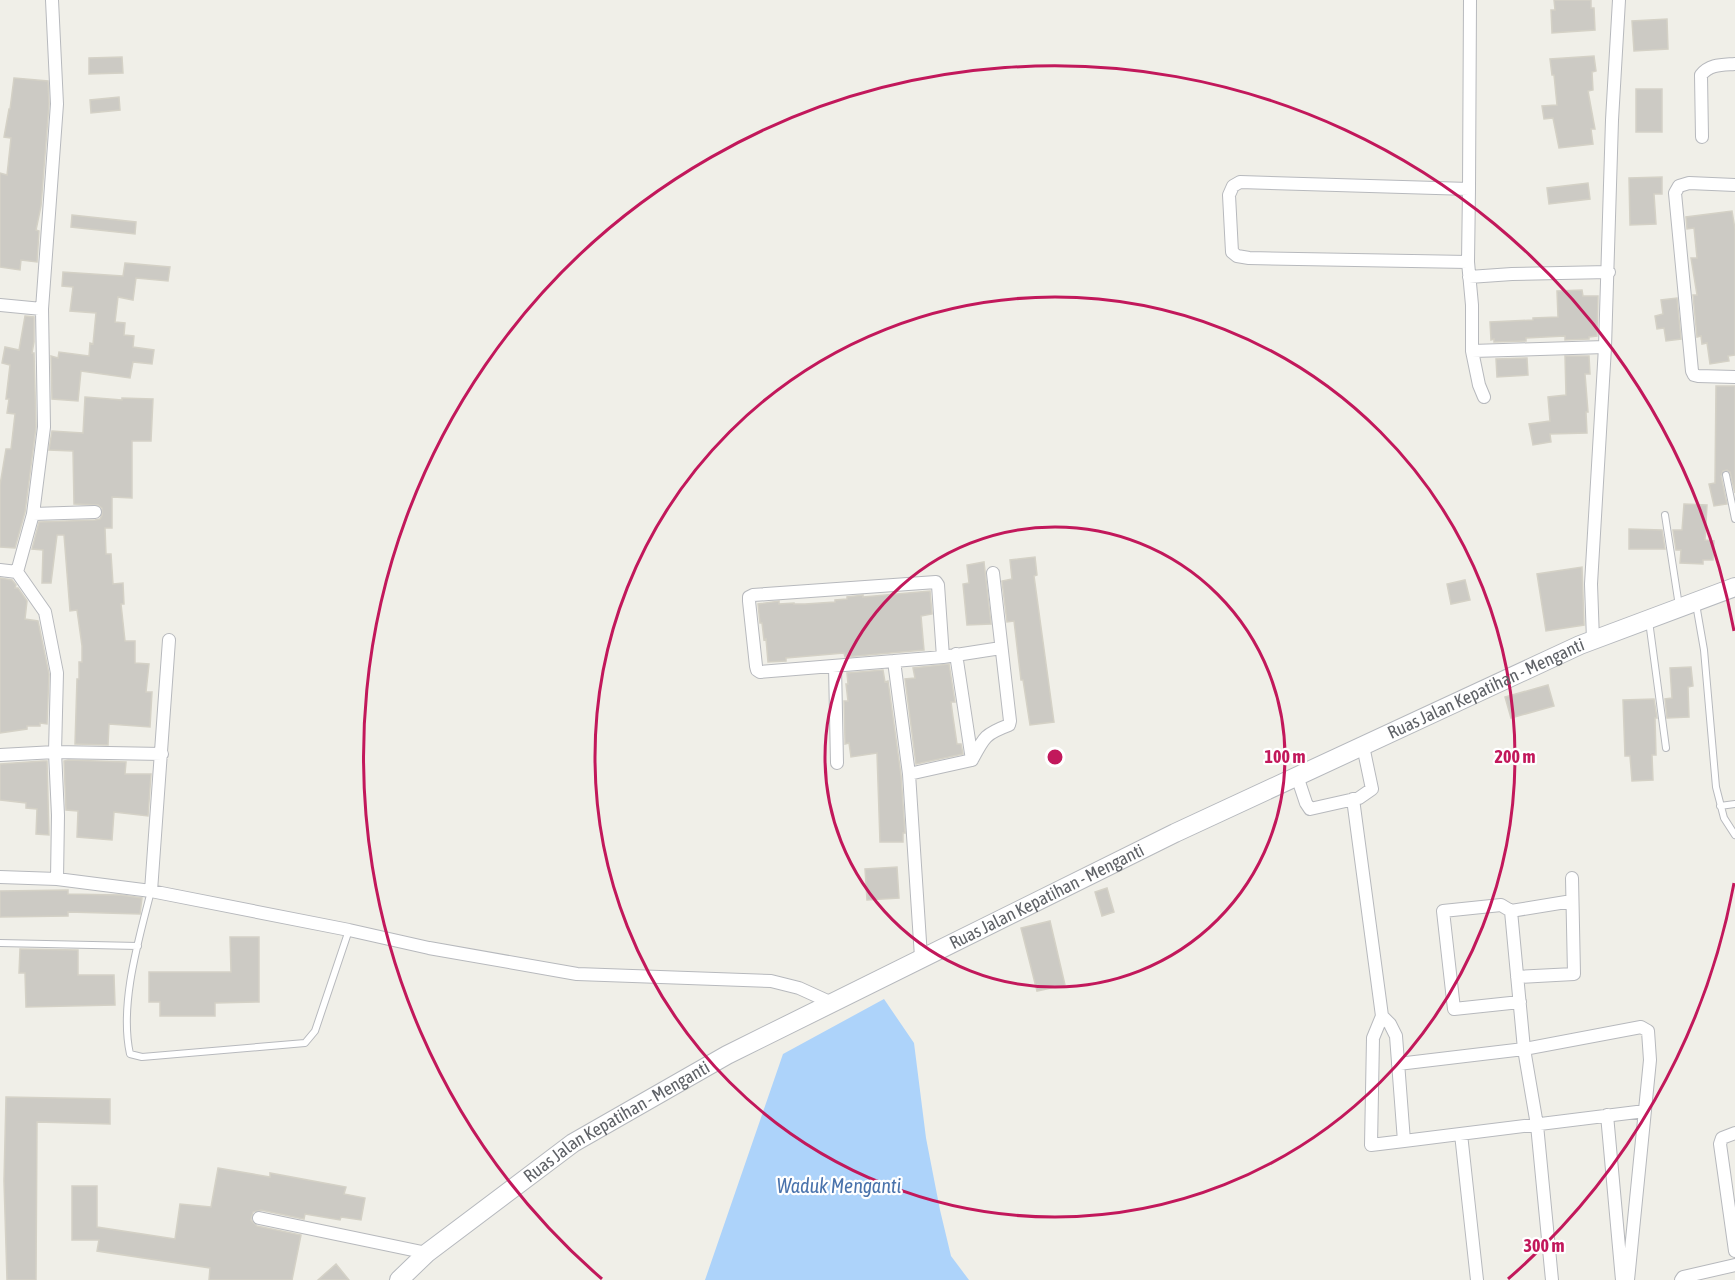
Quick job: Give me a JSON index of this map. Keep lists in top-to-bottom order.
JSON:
{
  "streets": {
    "main road": ["Ruas Jalan Kepatihan - Menganti"]
  },
  "water": ["Waduk Menganti"],
  "rings": ["100 m", "200 m", "300 m"]
}
